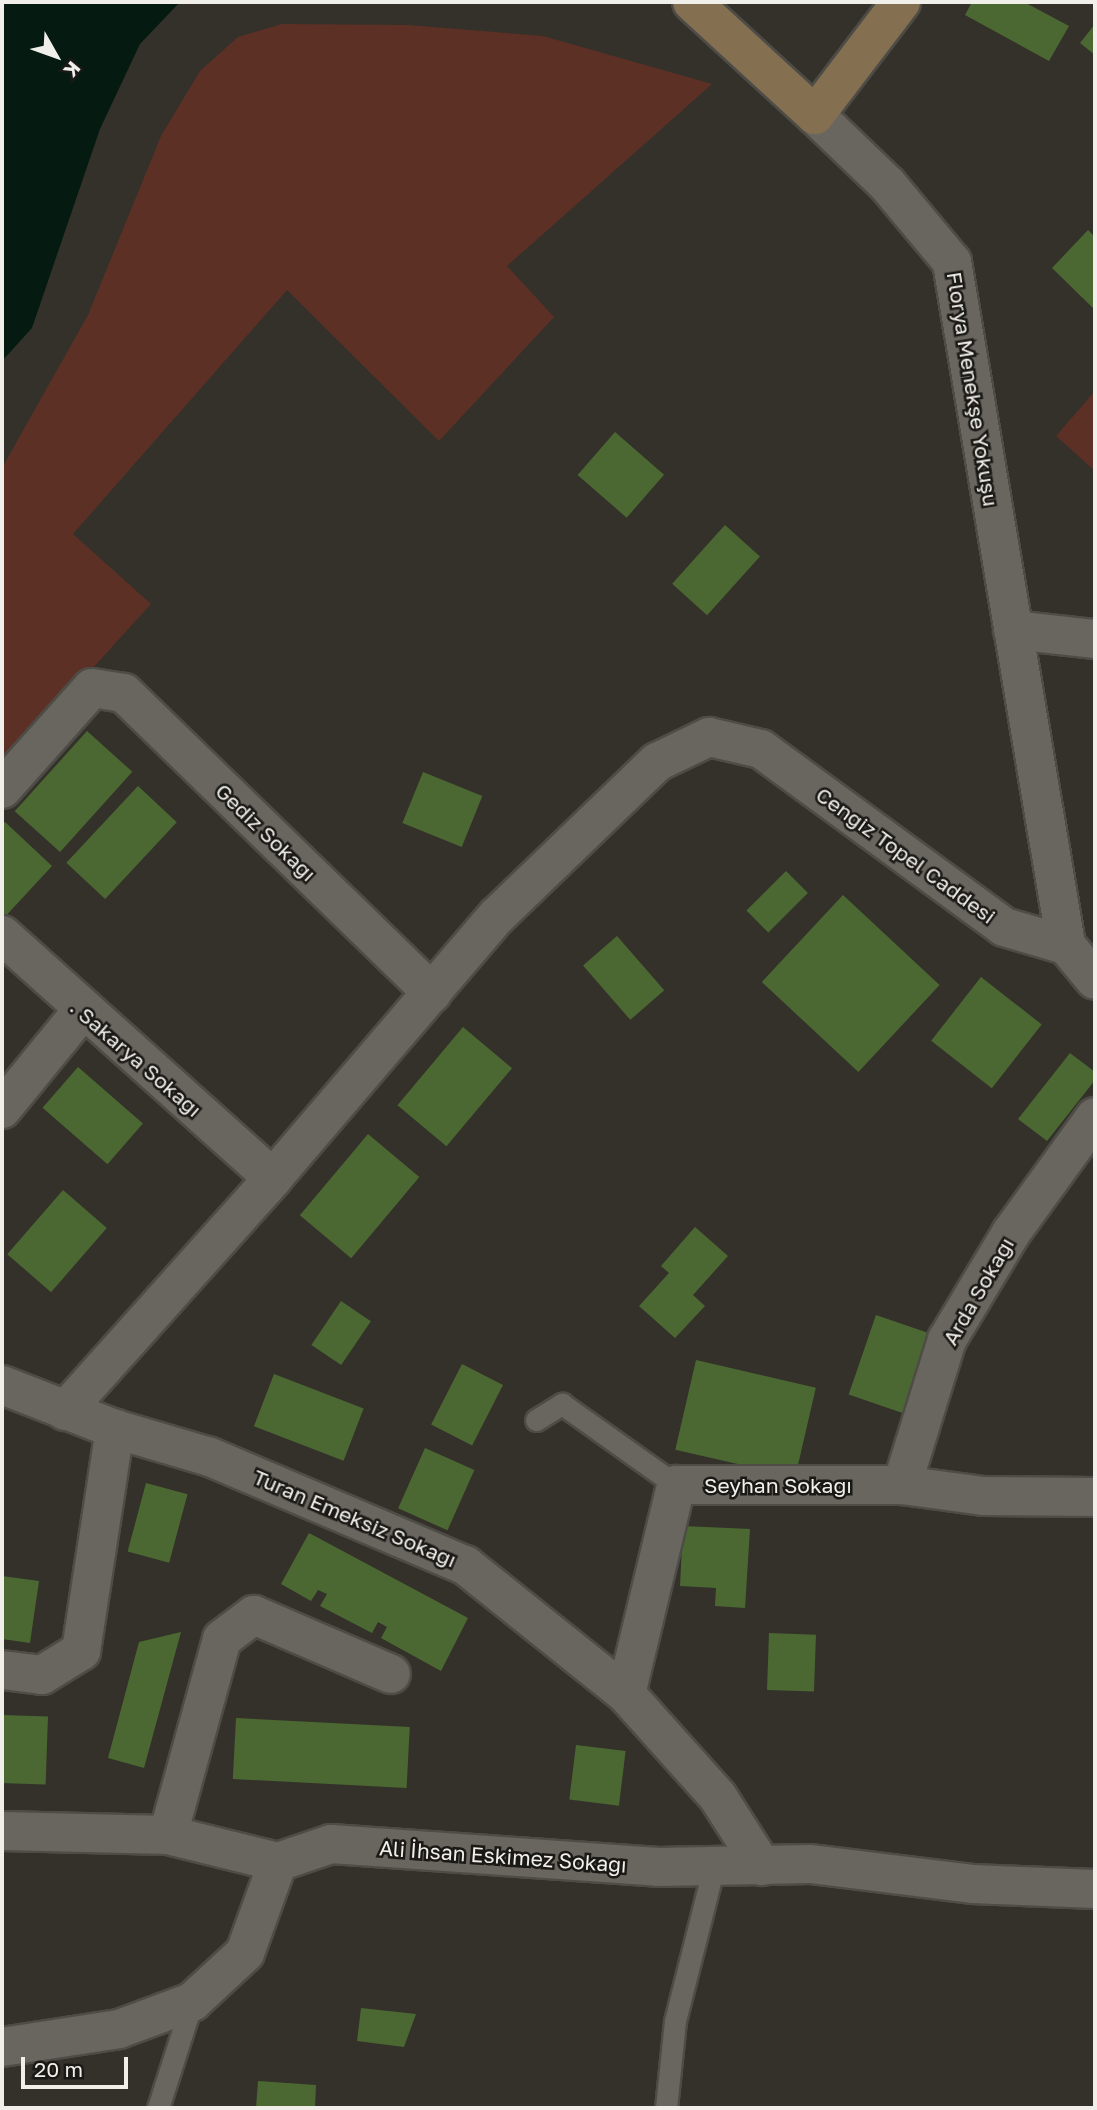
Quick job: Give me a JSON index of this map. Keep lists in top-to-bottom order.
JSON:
{
  "streets": {
    "main road": ["Florya Menekşe Yokuşu"],
    "street": [
      "Gediz Sokağı",
      "Cengiz Topel Caddesi",
      ". Sakarya Sokağı",
      "Arda Sokağı",
      "Seyhan Sokağı",
      "Turan Emeksiz Sokağı",
      "Ali İhsan Eskimez Sokağı"
    ]
  },
  "crossings": [
    ["Florya Menekşe Yokuşu", "Cengiz Topel Caddesi"],
    ["Gediz Sokağı", "Cengiz Topel Caddesi"],
    ["Arda Sokağı", "Seyhan Sokağı"],
    ["Seyhan Sokağı", "Turan Emeksiz Sokağı"],
    ["Turan Emeksiz Sokağı", "Ali İhsan Eskimez Sokağı"]
  ],
  "scale_bar": "20 m",
  "north": "bottom right"
}
